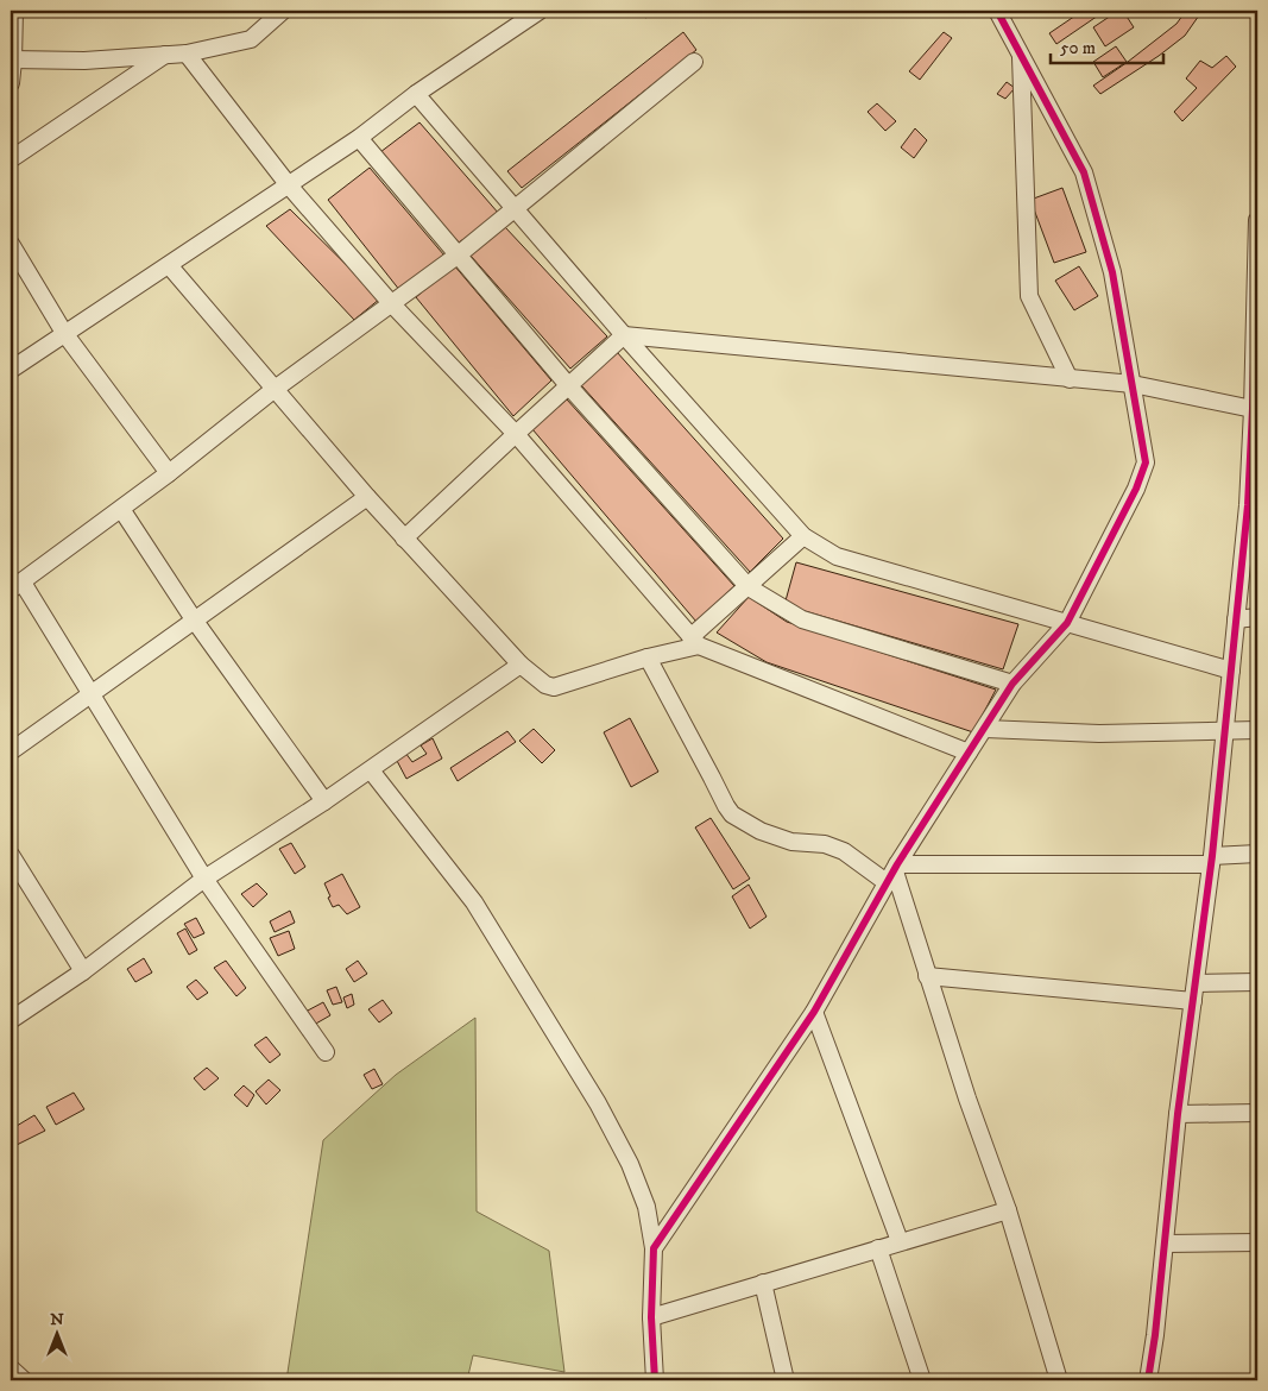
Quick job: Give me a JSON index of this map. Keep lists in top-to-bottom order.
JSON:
{
  "scale_bar": "50 m",
  "north": "top"
}
